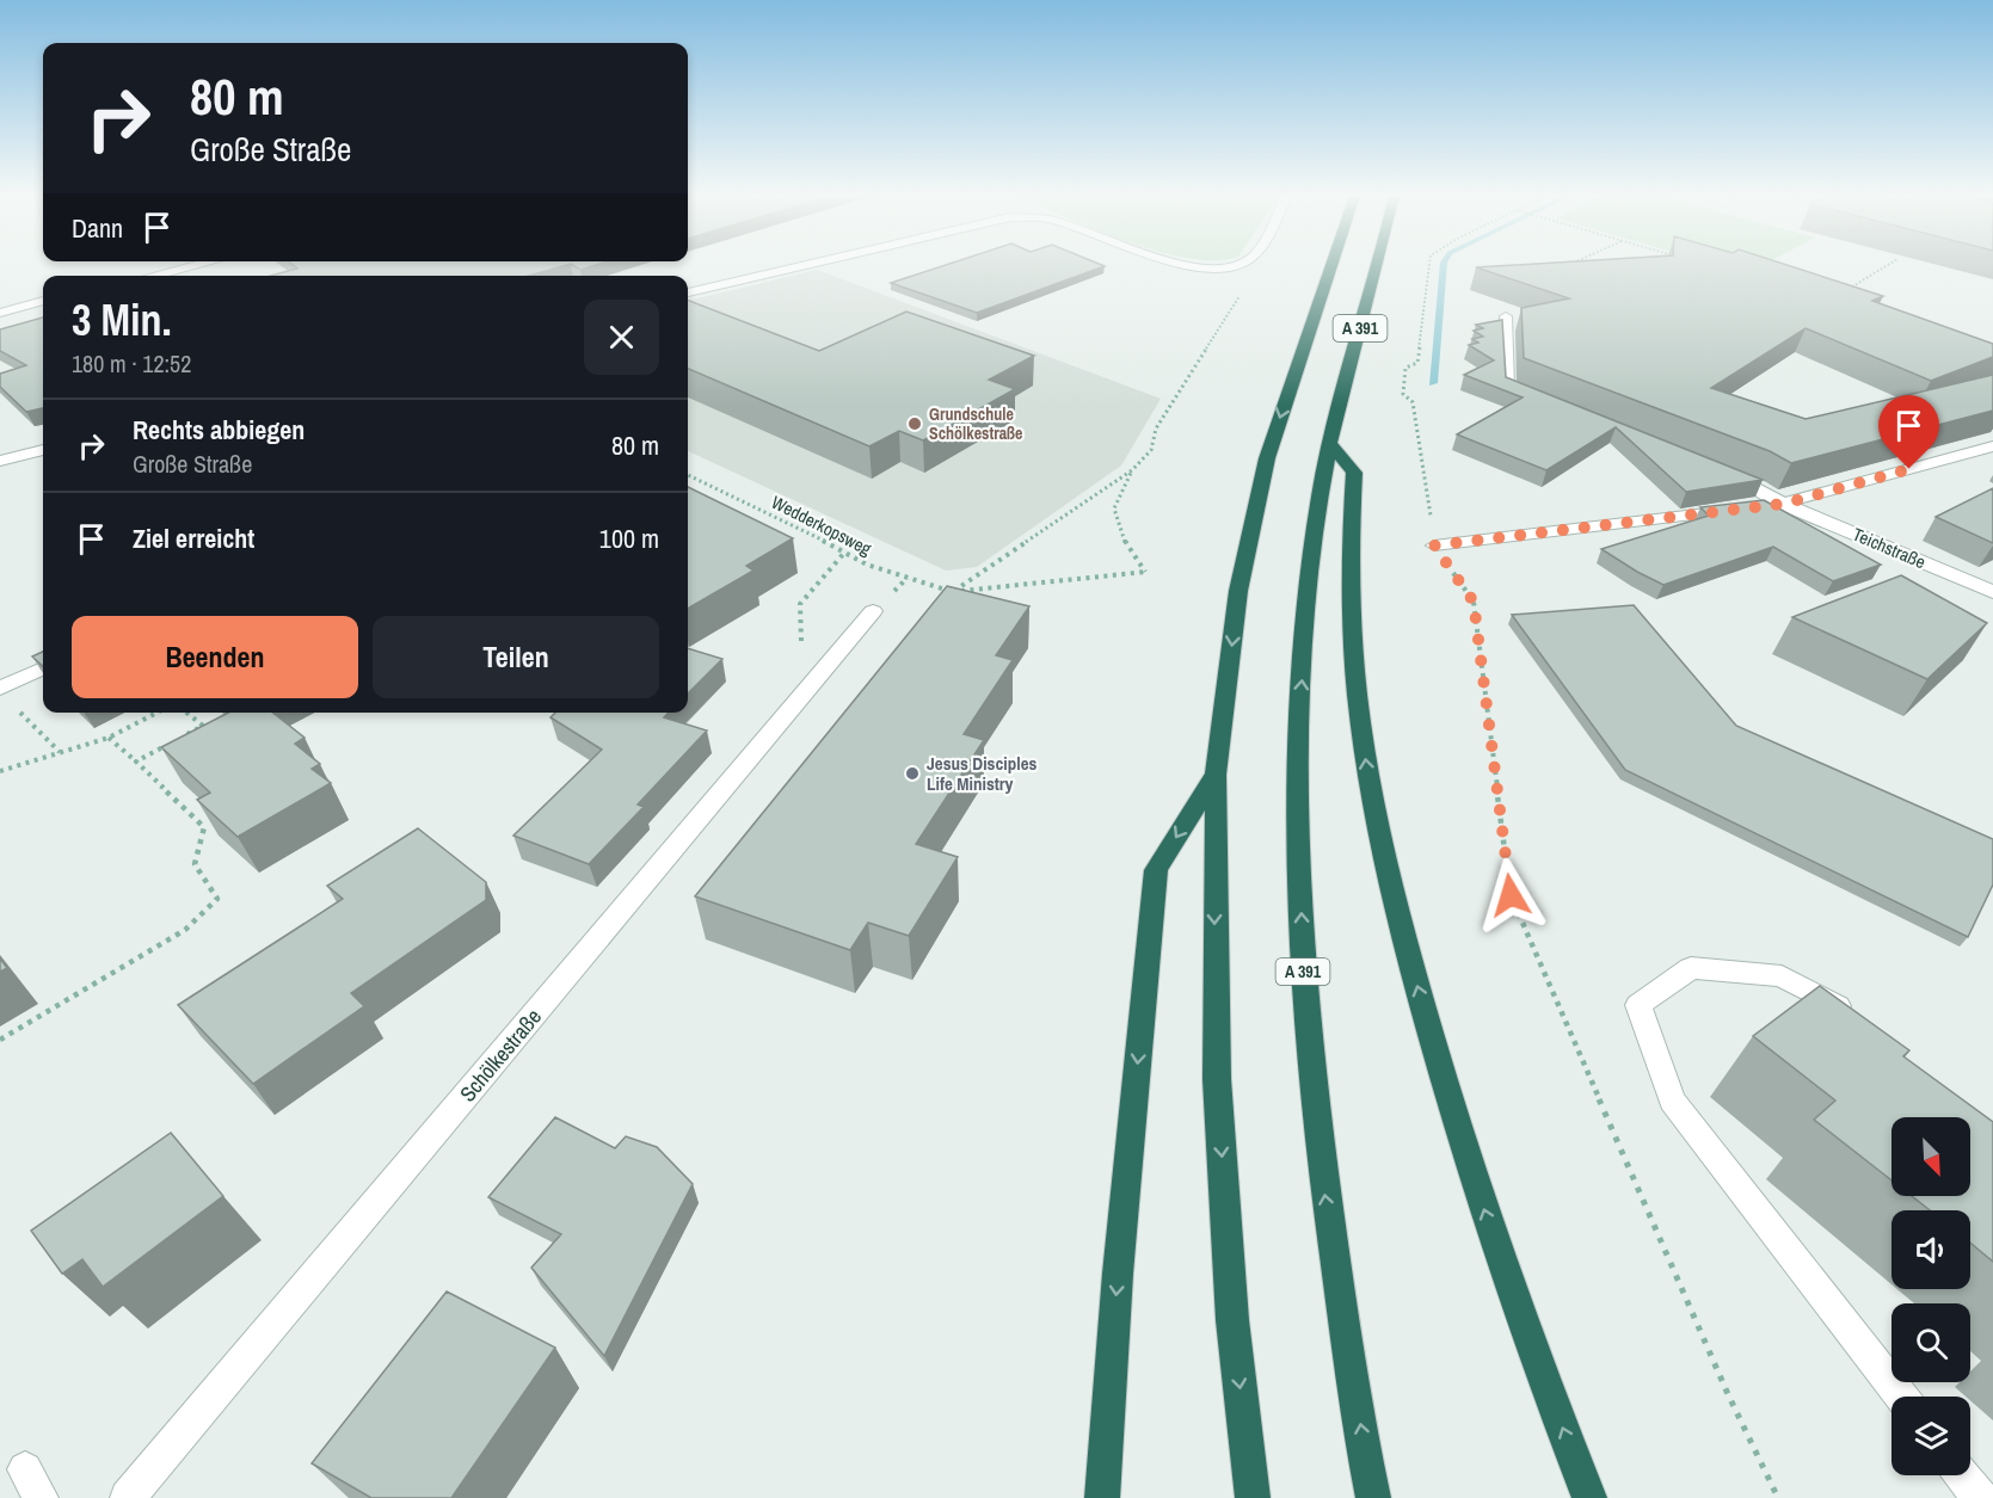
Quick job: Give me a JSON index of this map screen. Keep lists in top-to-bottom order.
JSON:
{
  "streets": {
    "highway": ["A 391"],
    "street": ["Teichstraße", "Schölkestraße"],
    "path": ["Wedderkopsweg"]
  },
  "places": ["Grundschule Schölkestraße", "Jesus Disciples Life Ministry"],
  "north": "bottom right",
  "page": {
    "turn": ["80 m", "Große Straße"],
    "then": "Dann",
    "heading": ["3 Min.", "180 m · 12:52"],
    "list": [
      {
        "name": "Rechts abbiegen",
        "note": "Große Straße",
        "value": "80 m"
      },
      {
        "name": "Ziel erreicht",
        "value": "100 m"
      }
    ],
    "buttons": ["Beenden", "Teilen"]
  }
}
